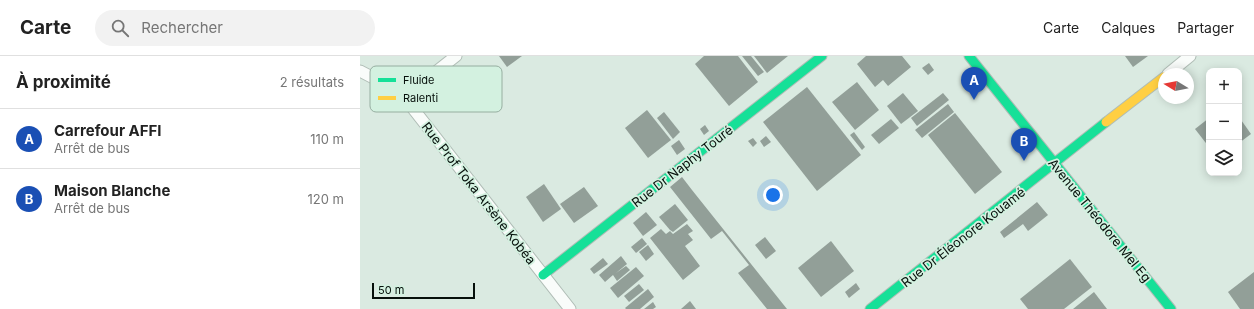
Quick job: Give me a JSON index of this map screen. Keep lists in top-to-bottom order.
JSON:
{
  "streets": {
    "street": [
      "Rue Dr Naphy Touré",
      "Rue Prof Toka Arsène Kobéa",
      "Avenue Théodore Mel Eg",
      "Rue Dr Éléonore Kouamé"
    ]
  },
  "crossings": [
    ["Rue Dr Naphy Touré", "Rue Prof Toka Arsène Kobéa"],
    ["Avenue Théodore Mel Eg", "Rue Dr Éléonore Kouamé"]
  ],
  "legend": ["Fluide", "Ralenti"],
  "scale_bar": "50 m",
  "north": "left",
  "page": {
    "header": "Carte",
    "search": "Rechercher",
    "nav": ["Carte", "Calques", "Partager"],
    "heading": ["À proximité", "2 résultats"],
    "pins": ["A", "B"],
    "map_buttons": ["+", "−"],
    "list": [
      {
        "mark": "A",
        "name": "Carrefour AFFI",
        "note": "Arrêt de bus",
        "value": "110 m"
      },
      {
        "mark": "B",
        "name": "Maison Blanche",
        "note": "Arrêt de bus",
        "value": "120 m"
      }
    ],
    "scale": "50 m"
  }
}
